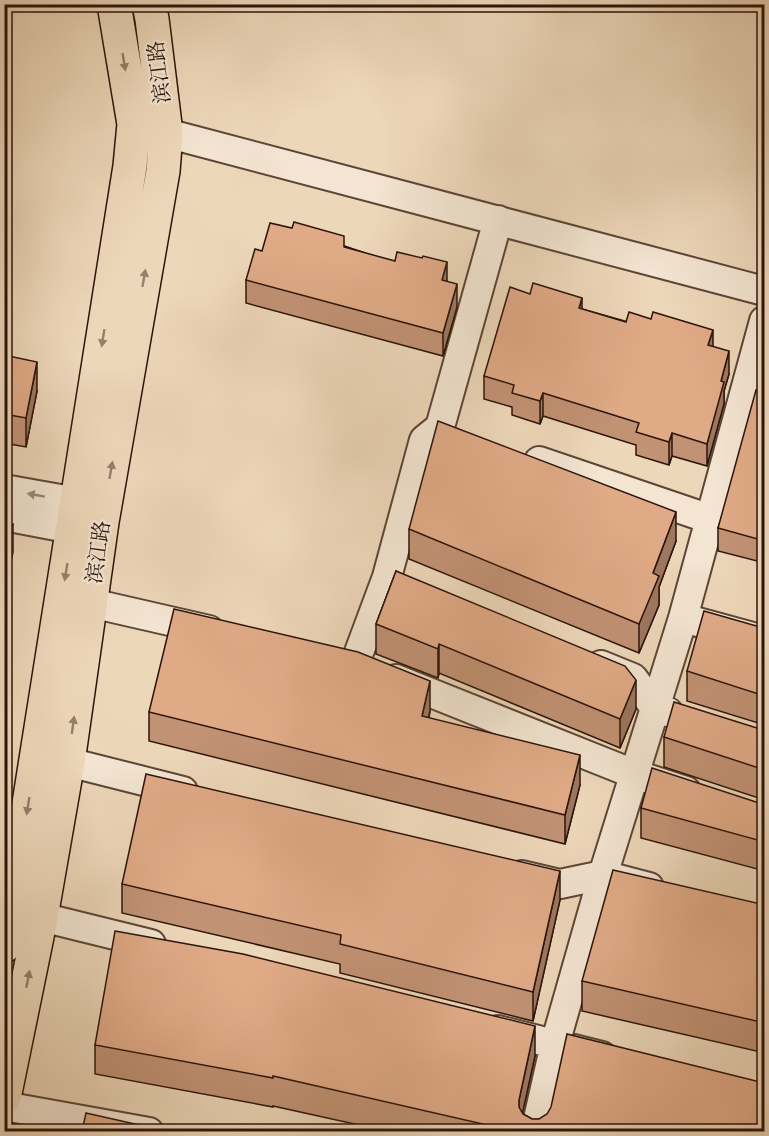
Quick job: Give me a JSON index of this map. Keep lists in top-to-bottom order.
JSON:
{
  "streets": {
    "main road": ["滨江路"]
  }
}
